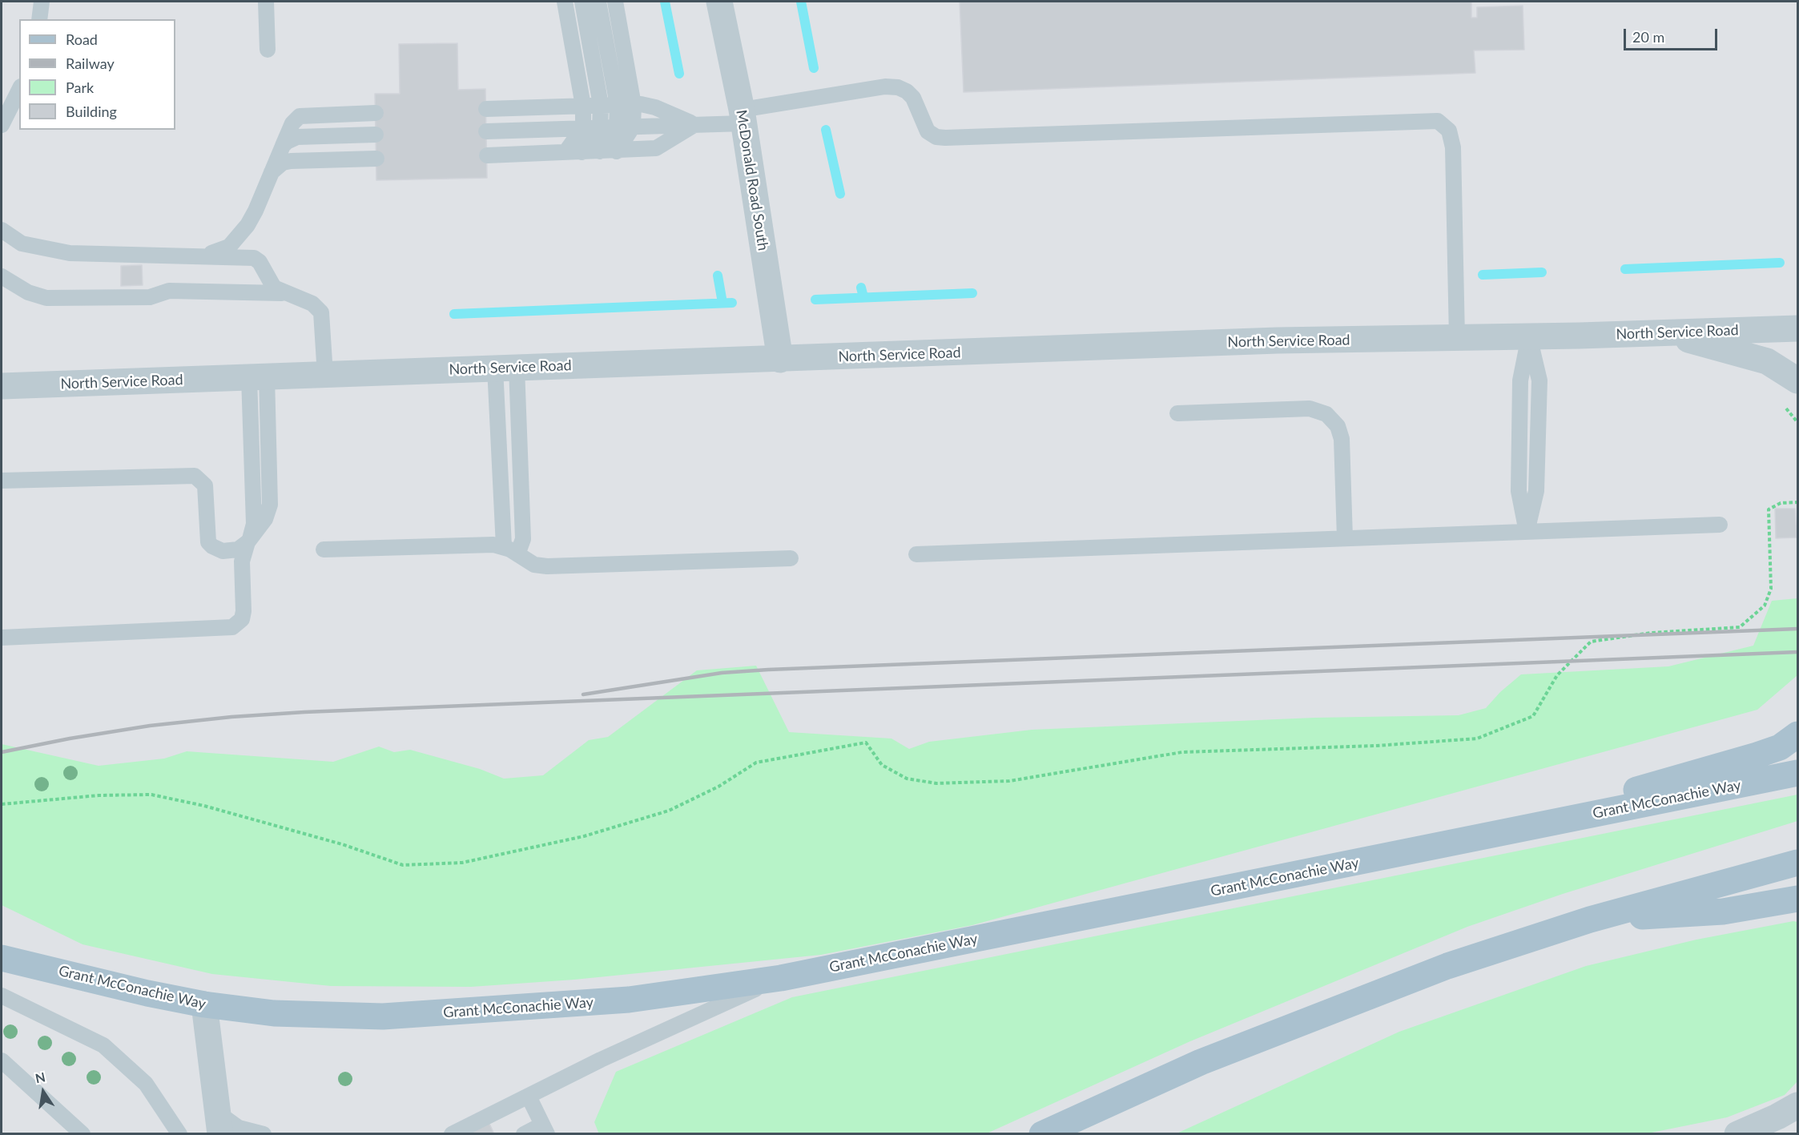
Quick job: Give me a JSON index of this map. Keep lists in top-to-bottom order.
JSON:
{
  "streets": {
    "main road": ["Grant McConachie Way"],
    "street": ["McDonald Road South", "North Service Road"]
  },
  "crossings": [
    ["McDonald Road South", "North Service Road"]
  ],
  "legend": [
    "Road",
    "Railway",
    "Park",
    "Building"
  ],
  "scale_bar": "20 m",
  "north": "top"
}
